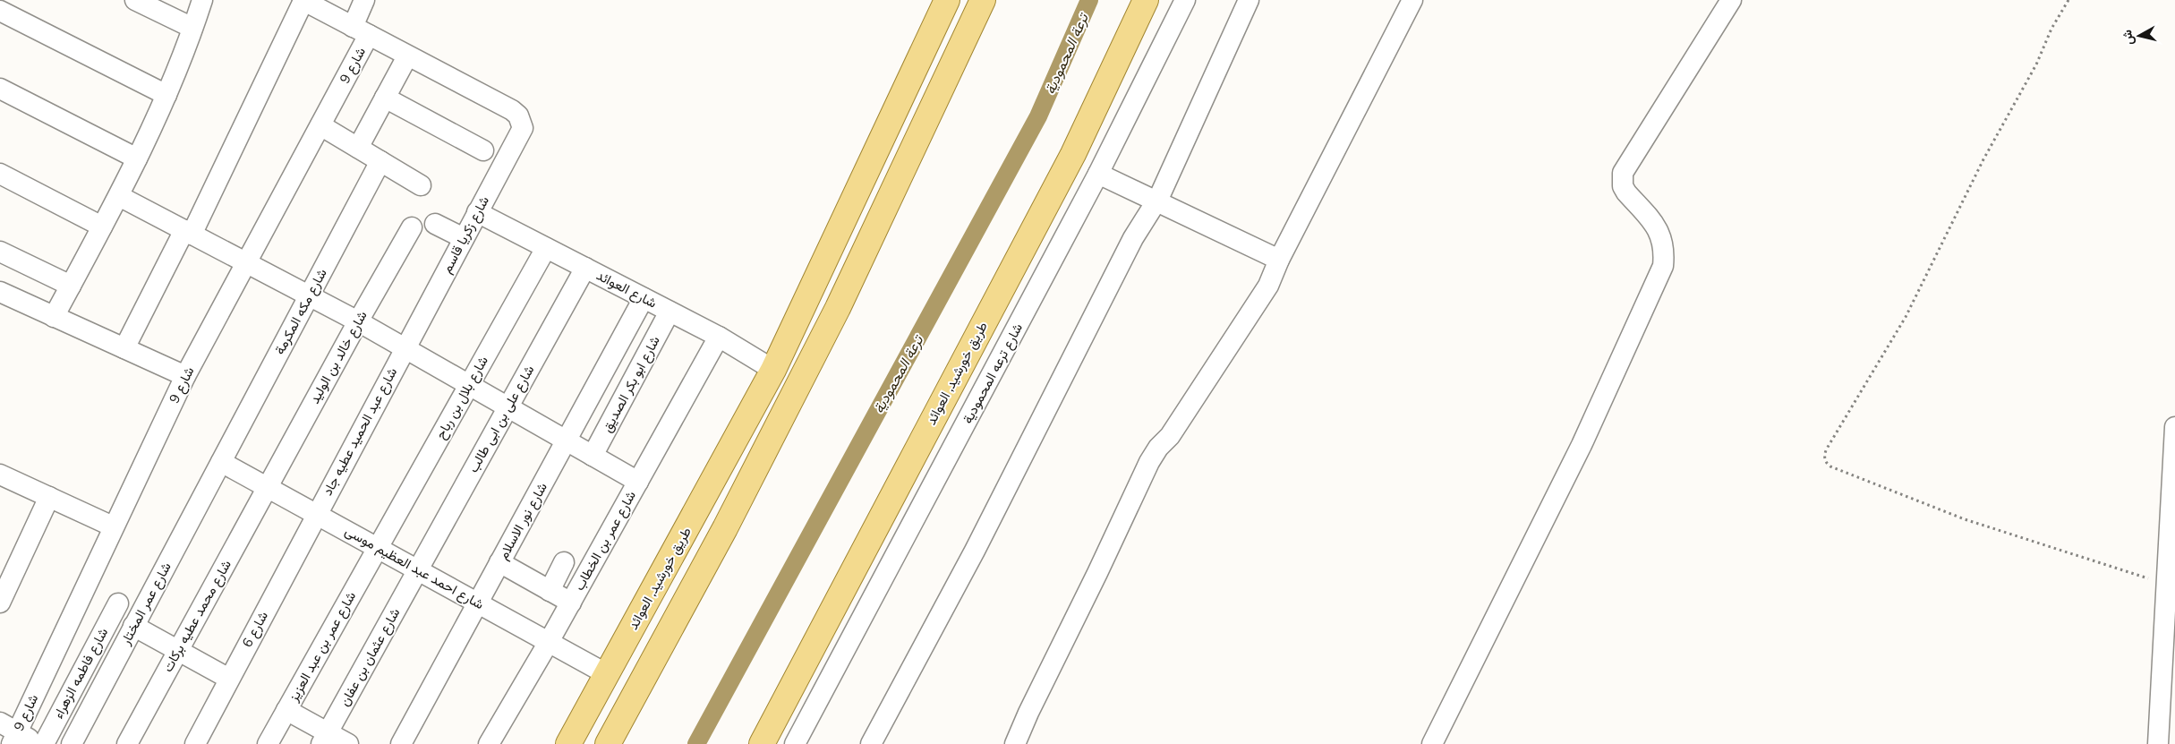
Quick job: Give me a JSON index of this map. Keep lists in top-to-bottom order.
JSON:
{
  "streets": {
    "main road": ["طريق خورشيد, العوائد"],
    "street": [
      "شارع 9",
      "شارع زكريا قاسم",
      "شارع العوائد",
      "شارع مكه المكرمة",
      "شارع خالد بن الوليد",
      "شارع ترعه المحمودية",
      "شارع ابو بكر الصديق",
      "شارع بلال بن رباح",
      "شارع على بن ابى طالب",
      "شارع عبد الحميد عطيه جاد",
      "شارع نور الاسلام",
      "شارع عمر بن الخطاب",
      "شارع احمد عبد العظيم موسى",
      "شارع عمر المختار",
      "شارع محمد عطيه بركات",
      "شارع 6",
      "شارع عمر بن عبد العزيز",
      "شارع عثمان بن عفان",
      "شارع فاطمه الزهراء"
    ]
  },
  "crossings": [
    ["شارع زكريا قاسم", "شارع العوائد"],
    ["شارع زكريا قاسم", "شارع عبد الحميد عطيه جاد"],
    ["شارع العوائد", "طريق خورشيد, العوائد"],
    ["شارع العوائد", "شارع ابو بكر الصديق"],
    ["شارع العوائد", "شارع بلال بن رباح"],
    ["شارع العوائد", "شارع على بن ابى طالب"],
    ["شارع العوائد", "شارع نور الاسلام"],
    ["شارع العوائد", "شارع عمر بن الخطاب"],
    ["شارع مكه المكرمة", "شارع احمد عبد العظيم موسى"],
    ["شارع مكه المكرمة", "شارع عمر المختار"],
    ["شارع خالد بن الوليد", "شارع احمد عبد العظيم موسى"],
    ["شارع خالد بن الوليد", "شارع محمد عطيه بركات"],
    ["طريق خورشيد, العوائد", "شارع احمد عبد العظيم موسى"],
    ["شارع بلال بن رباح", "شارع احمد عبد العظيم موسى"],
    ["شارع بلال بن رباح", "شارع عمر بن عبد العزيز"],
    ["شارع على بن ابى طالب", "شارع احمد عبد العظيم موسى"],
    ["شارع على بن ابى طالب", "شارع عثمان بن عفان"],
    ["شارع عبد الحميد عطيه جاد", "شارع احمد عبد العظيم موسى"],
    ["شارع عبد الحميد عطيه جاد", "شارع 6"],
    ["شارع نور الاسلام", "شارع احمد عبد العظيم موسى"],
    ["شارع عمر بن الخطاب", "شارع احمد عبد العظيم موسى"],
    ["شارع احمد عبد العظيم موسى", "شارع عمر المختار"],
    ["شارع احمد عبد العظيم موسى", "شارع محمد عطيه بركات"],
    ["شارع احمد عبد العظيم موسى", "شارع 6"],
    ["شارع احمد عبد العظيم موسى", "شارع عمر بن عبد العزيز"],
    ["شارع احمد عبد العظيم موسى", "شارع عثمان بن عفان"]
  ],
  "water": ["ترعة المحمودية"],
  "north": "left"
}
